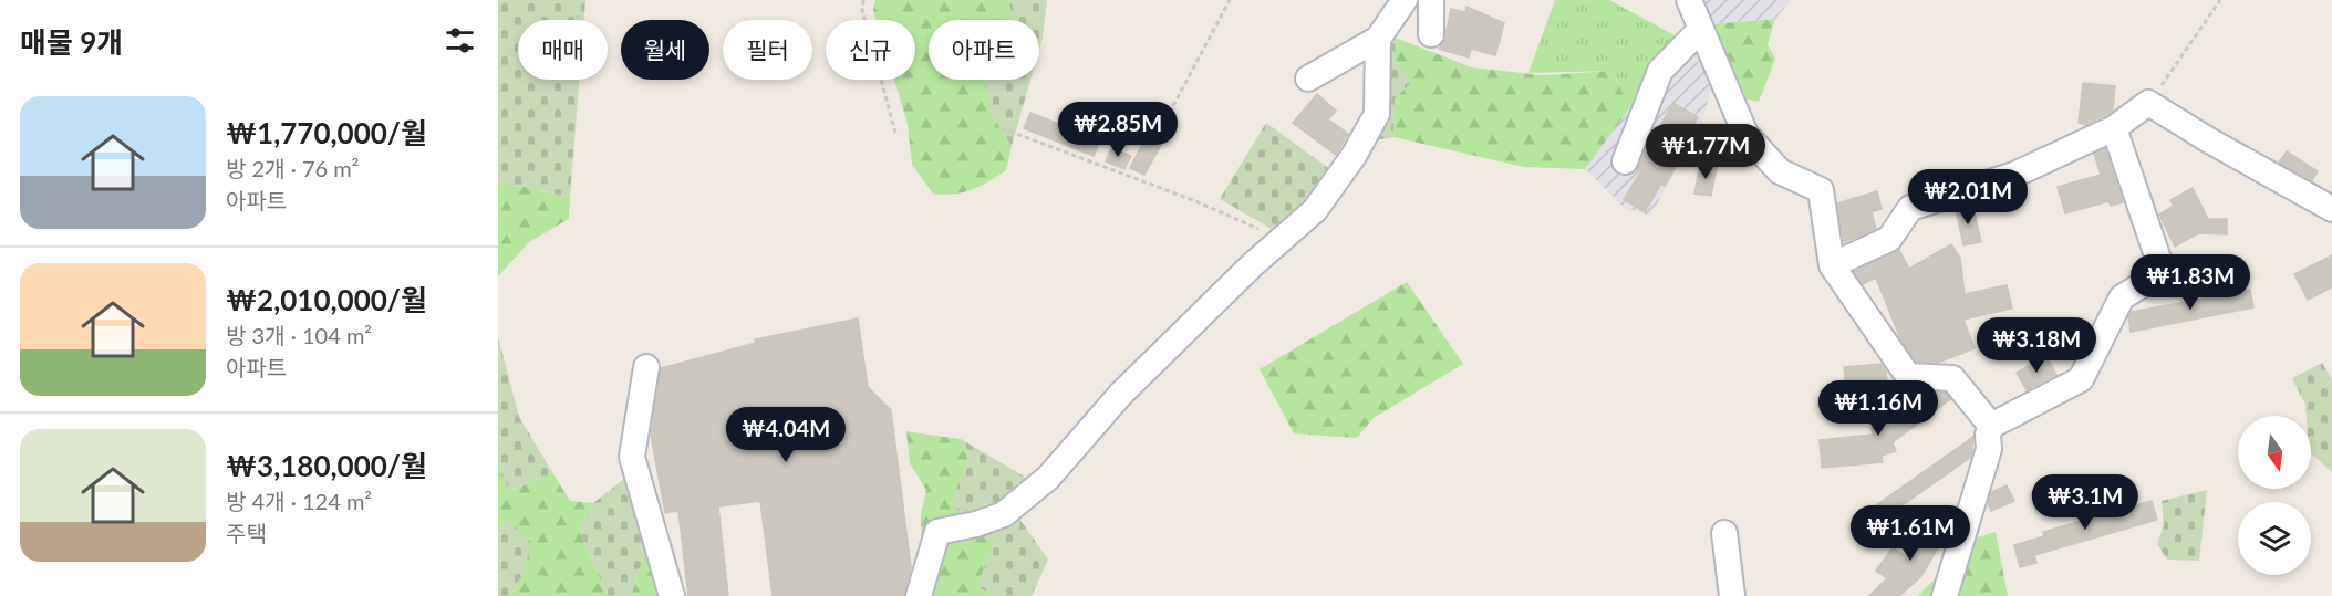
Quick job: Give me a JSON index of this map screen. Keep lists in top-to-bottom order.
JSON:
{
  "north": "bottom",
  "page": {
    "heading": "매물 9개",
    "chip": [
      "매매",
      "월세",
      "필터",
      "신규",
      "아파트"
    ],
    "list": [
      {
        "name": "₩1,770,000/월",
        "note": "방 2개 · 76 m² · 아파트"
      },
      {
        "name": "₩2,010,000/월",
        "note": "방 3개 · 104 m² · 아파트"
      },
      {
        "name": "₩3,180,000/월",
        "note": "방 4개 · 124 m² · 주택"
      }
    ],
    "price": [
      "₩2.85M",
      "₩1.77M",
      "₩2.01M",
      "₩1.83M",
      "₩3.18M",
      "₩1.16M",
      "₩4.04M",
      "₩3.1M",
      "₩1.61M"
    ]
  }
}
